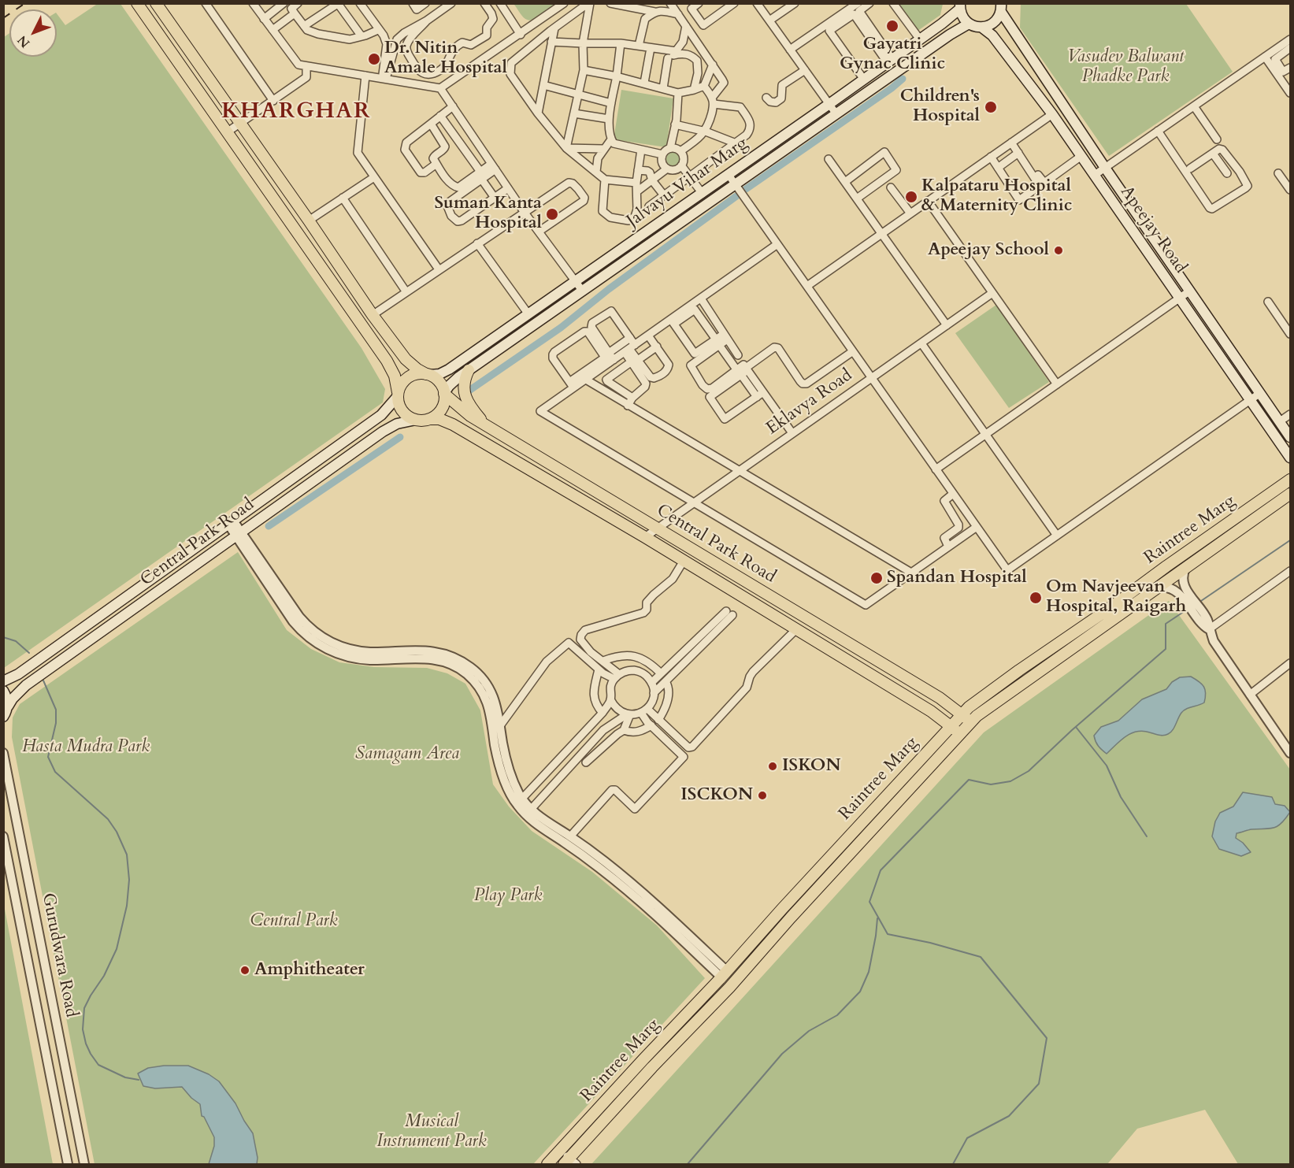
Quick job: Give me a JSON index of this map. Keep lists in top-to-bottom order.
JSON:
{
  "streets": {
    "main road": [
      "Jalvayu Vihar Marg",
      "Apeejay Road",
      "Raintree Marg",
      "Central Park Road"
    ],
    "street": ["Eklavya Road", "Gurudwara Road"]
  },
  "crossings": [
    ["Jalvayu Vihar Marg", "Central Park Road"],
    ["Eklavya Road", "Central Park Road"],
    ["Raintree Marg", "Central Park Road"]
  ],
  "districts": ["KHARGHAR"],
  "parks": [
    "Vasudev Balwant Phadke Park",
    "Hasta Mudra Park",
    "Samagam Area",
    "Play Park",
    "Central Park",
    "Musical Instrument Park"
  ],
  "places": [
    "Gayatri Gynac Clinic",
    "Dr. Nitin Amale Hospital",
    "Children's Hospital",
    "Kalpataru Hospital & Maternity Clinic",
    "Suman Kanta Hospital",
    "Apeejay School",
    "Spandan Hospital",
    "Om Navjeevan Hospital, Raigarh",
    "ISKON",
    "ISCKON",
    "Amphitheater"
  ],
  "north": "bottom left"
}
